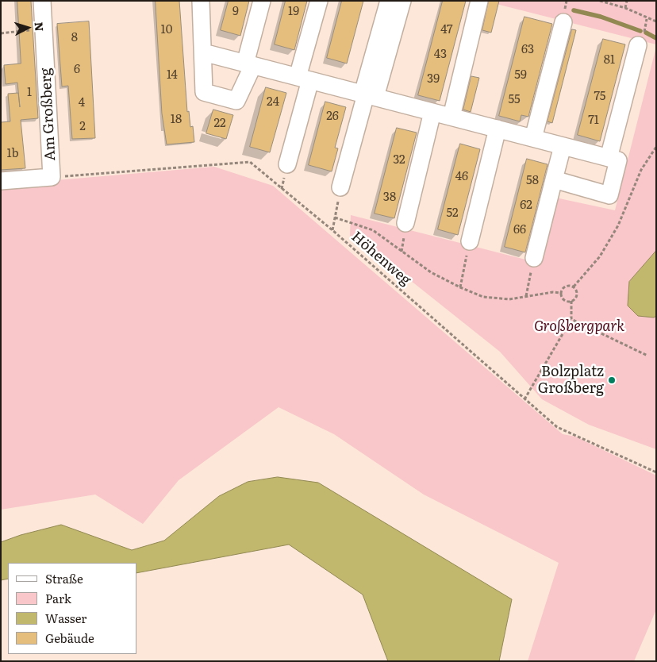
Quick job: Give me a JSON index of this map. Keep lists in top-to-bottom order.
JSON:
{
  "streets": {
    "street": ["Am Großberg"],
    "path": ["Höhenweg"]
  },
  "parks": ["Großbergpark"],
  "places": ["Bolzplatz Großberg"],
  "house_numbers": [
    "9",
    "19",
    "10",
    "47",
    "8",
    "63",
    "43",
    "81",
    "6",
    "14",
    "59",
    "39",
    "1",
    "75",
    "55",
    "24",
    "4",
    "26",
    "18",
    "71",
    "22",
    "2",
    "1b",
    "32",
    "46",
    "58",
    "38",
    "62",
    "52",
    "66"
  ],
  "legend": [
    "Straße",
    "Park",
    "Wasser",
    "Gebäude"
  ],
  "north": "right"
}
